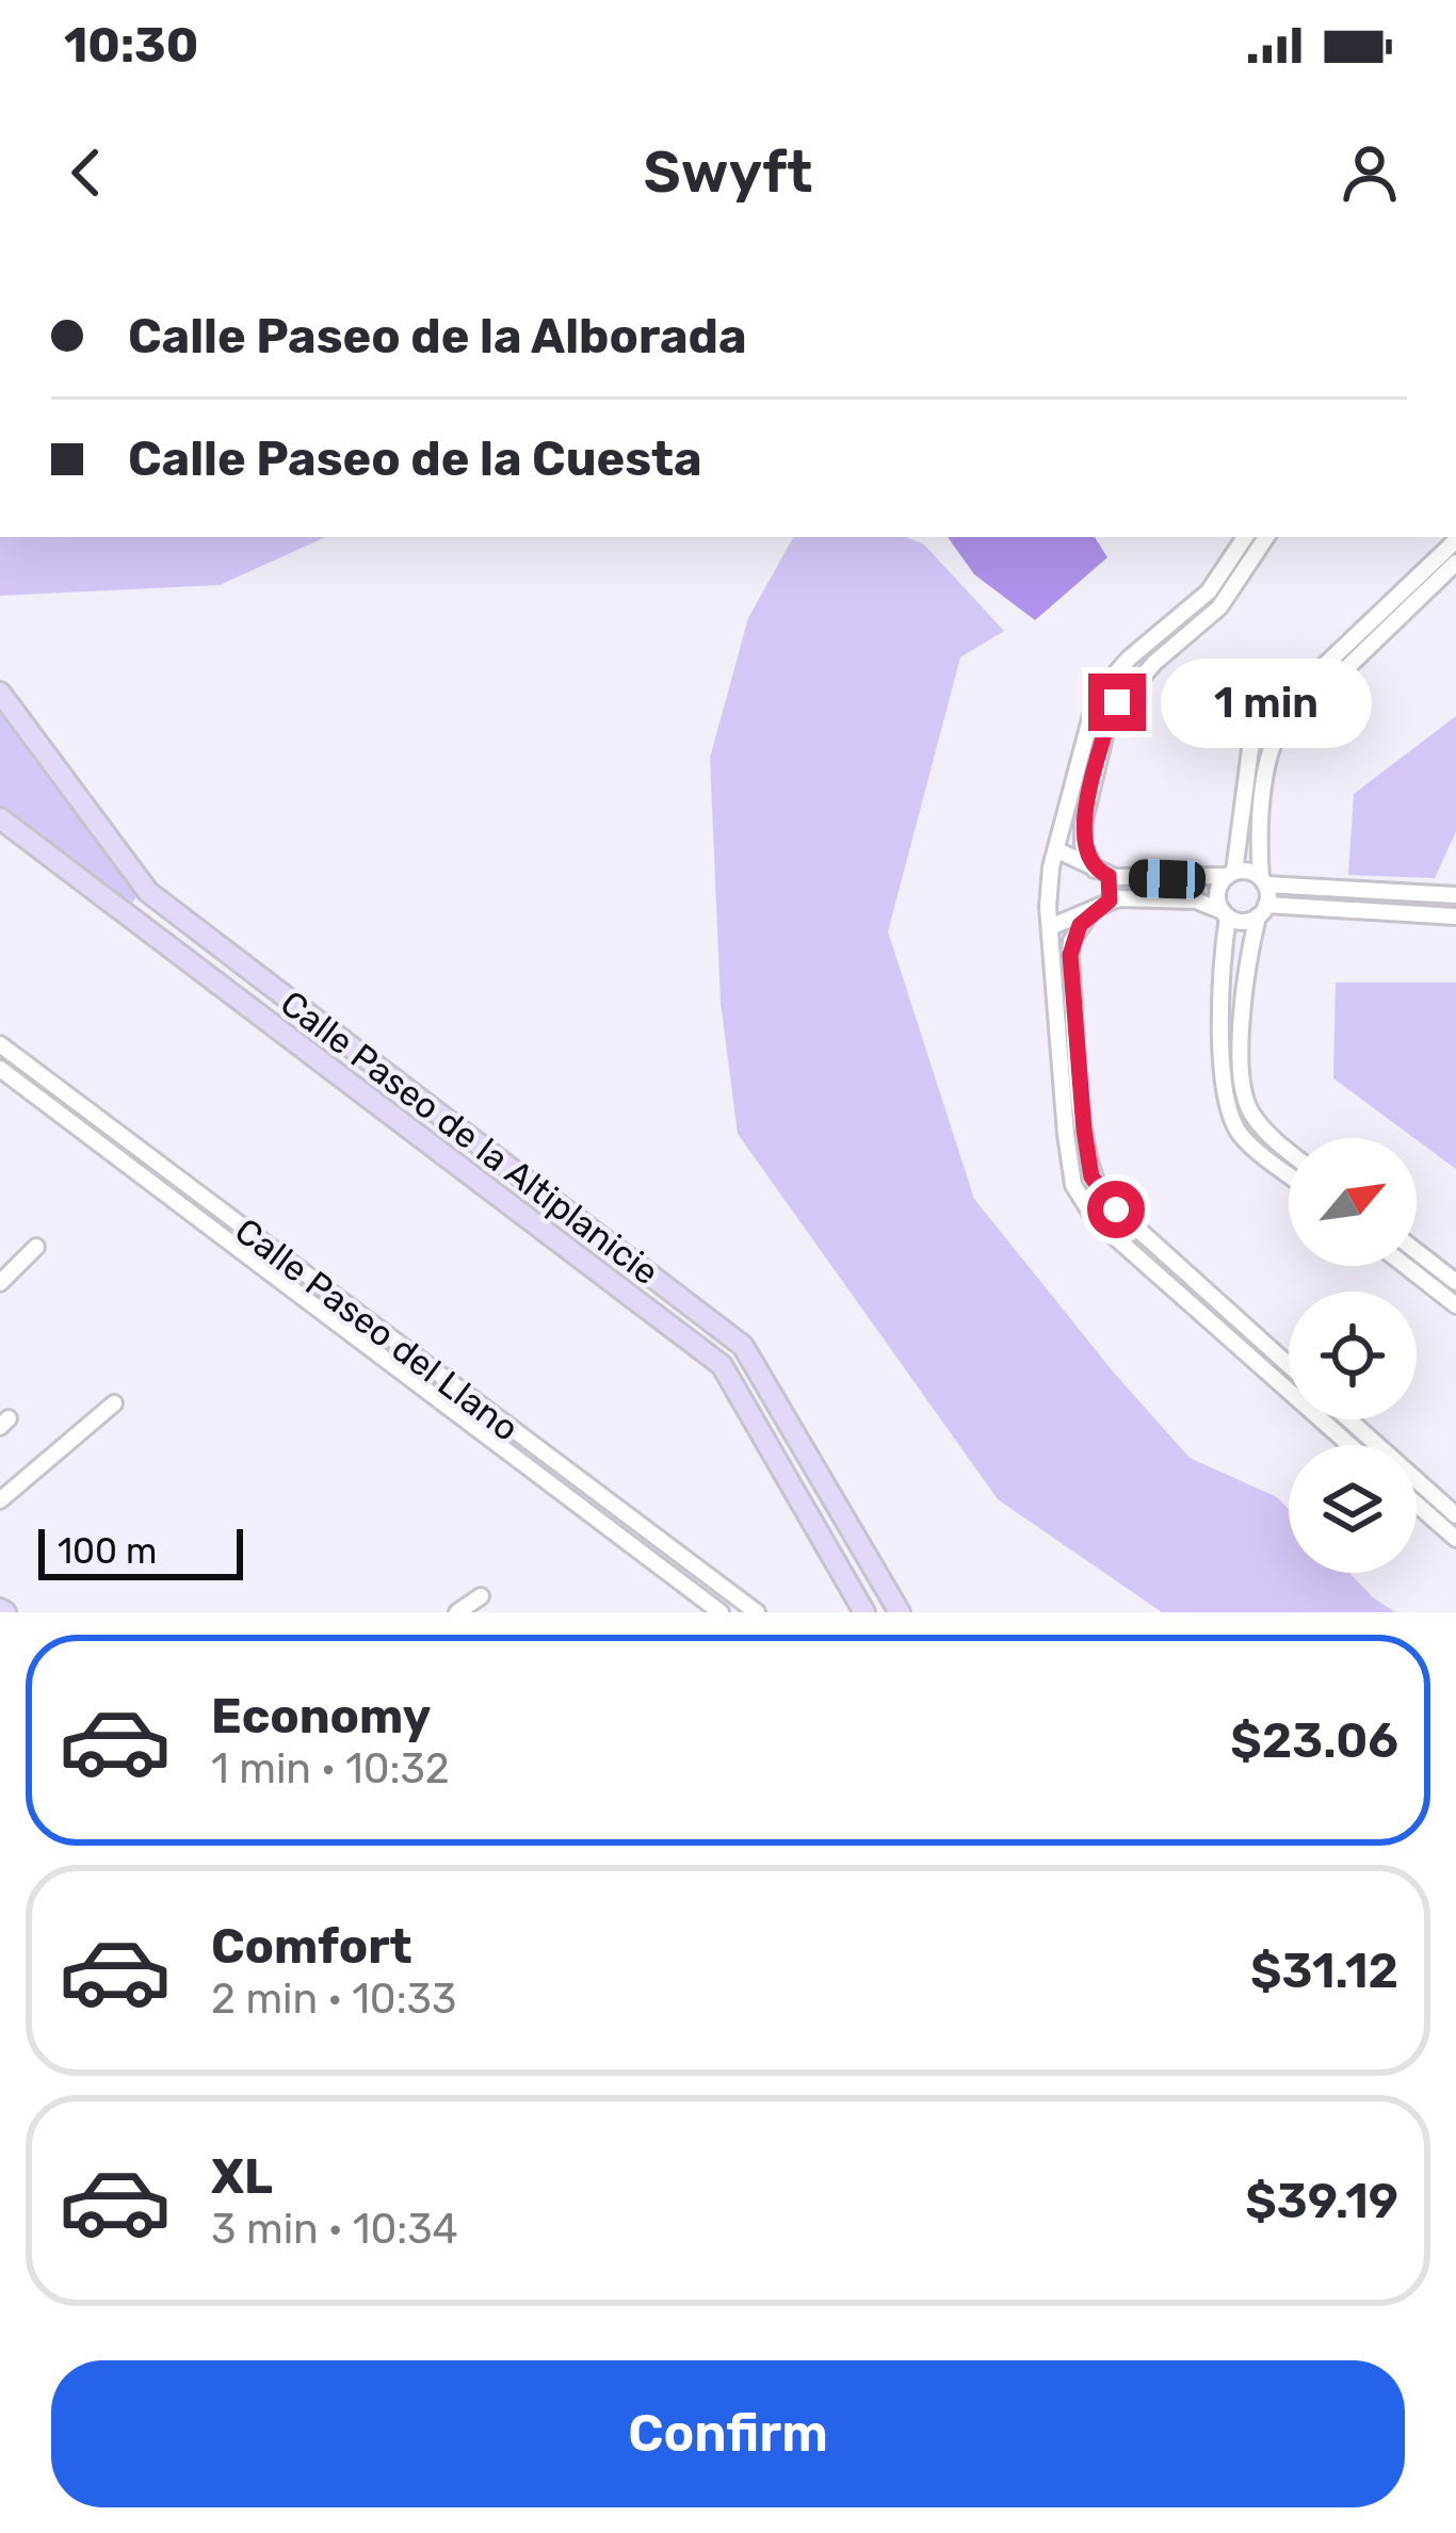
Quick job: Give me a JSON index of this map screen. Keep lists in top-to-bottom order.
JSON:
{
  "streets": {
    "street": ["Calle Paseo de la Altiplanicie", "Calle Paseo del Llano"]
  },
  "scale_bar": "100 m",
  "north": "top right",
  "page": {
    "status": "10:30",
    "header": "Swyft",
    "banner": ["Calle Paseo de la Alborada", "Calle Paseo de la Cuesta"],
    "bubble": "1 min",
    "scale": "100 m",
    "list": [
      {
        "name": "Economy",
        "note": "1 min · 10:32",
        "value": "$23.06"
      },
      {
        "name": "Comfort",
        "note": "2 min · 10:33",
        "value": "$31.12"
      },
      {
        "name": "XL",
        "note": "3 min · 10:34",
        "value": "$39.19"
      }
    ],
    "buttons": "Confirm"
  }
}
